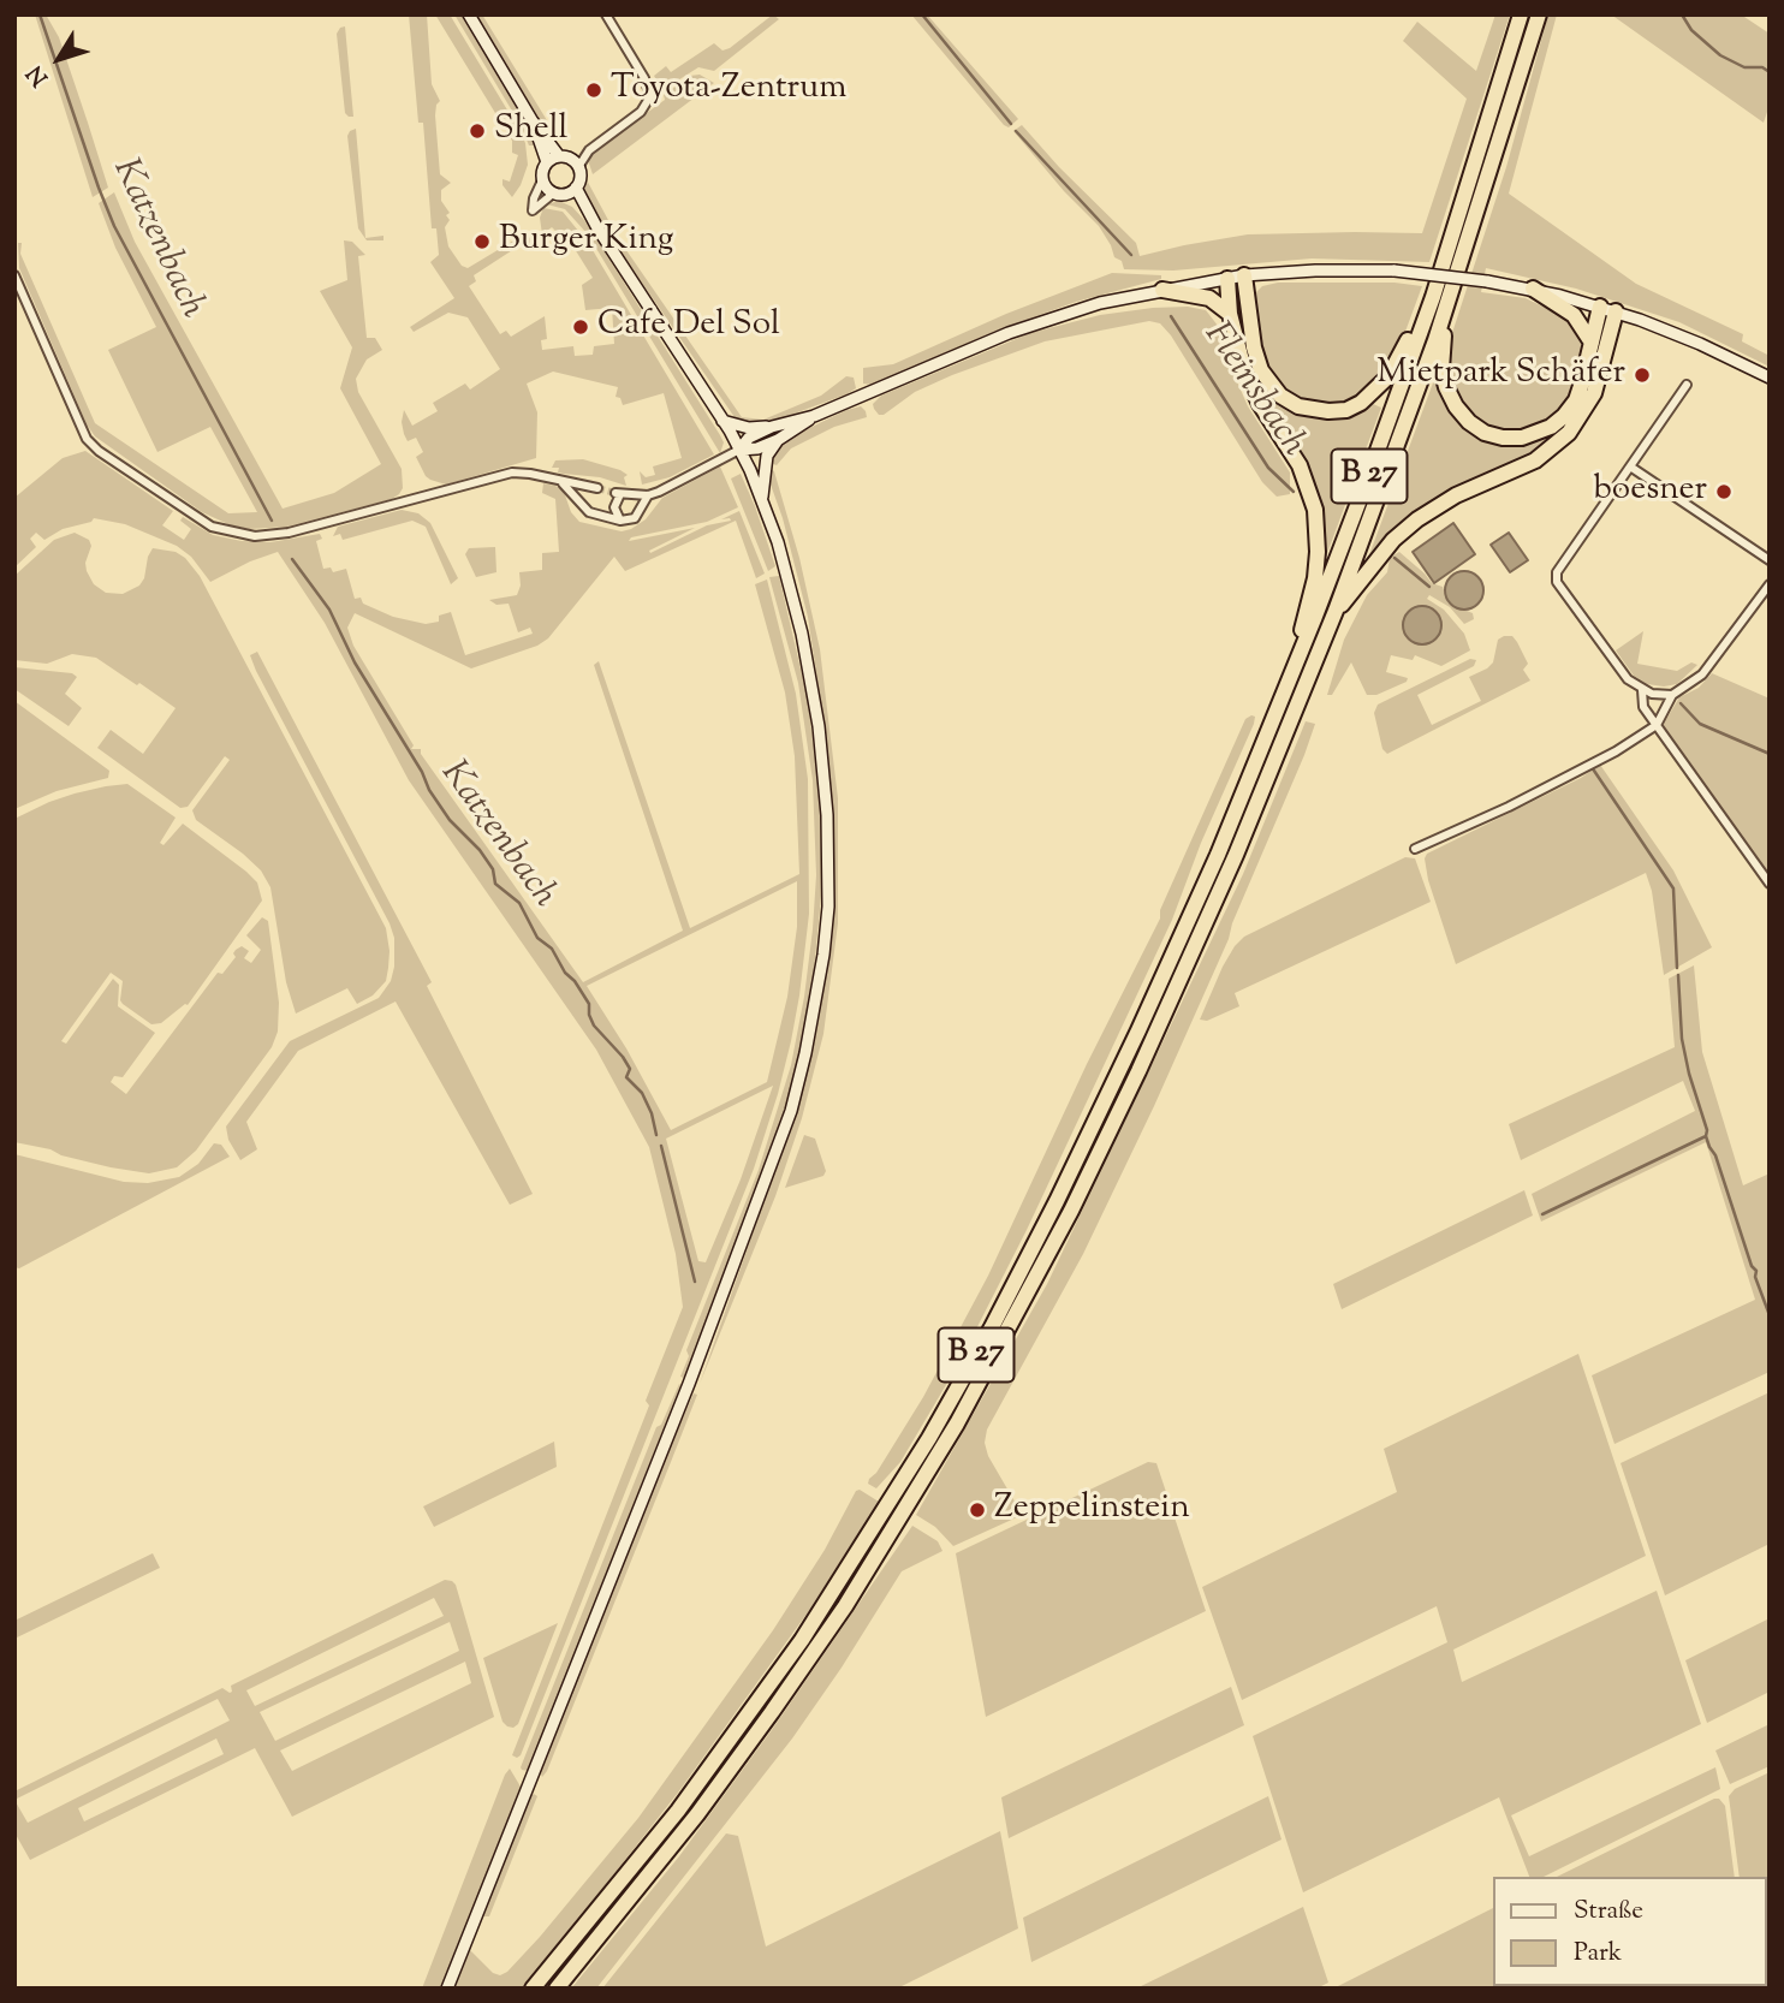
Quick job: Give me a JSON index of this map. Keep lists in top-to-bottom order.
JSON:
{
  "streets": {
    "highway": ["B 27"]
  },
  "water": ["Katzenbach", "Fleinsbach"],
  "places": [
    "Toyota-Zentrum",
    "Shell",
    "Burger King",
    "Cafe Del Sol",
    "Mietpark Schäfer",
    "boesner",
    "Zeppelinstein"
  ],
  "legend": ["Straße", "Park"],
  "north": "bottom left"
}
